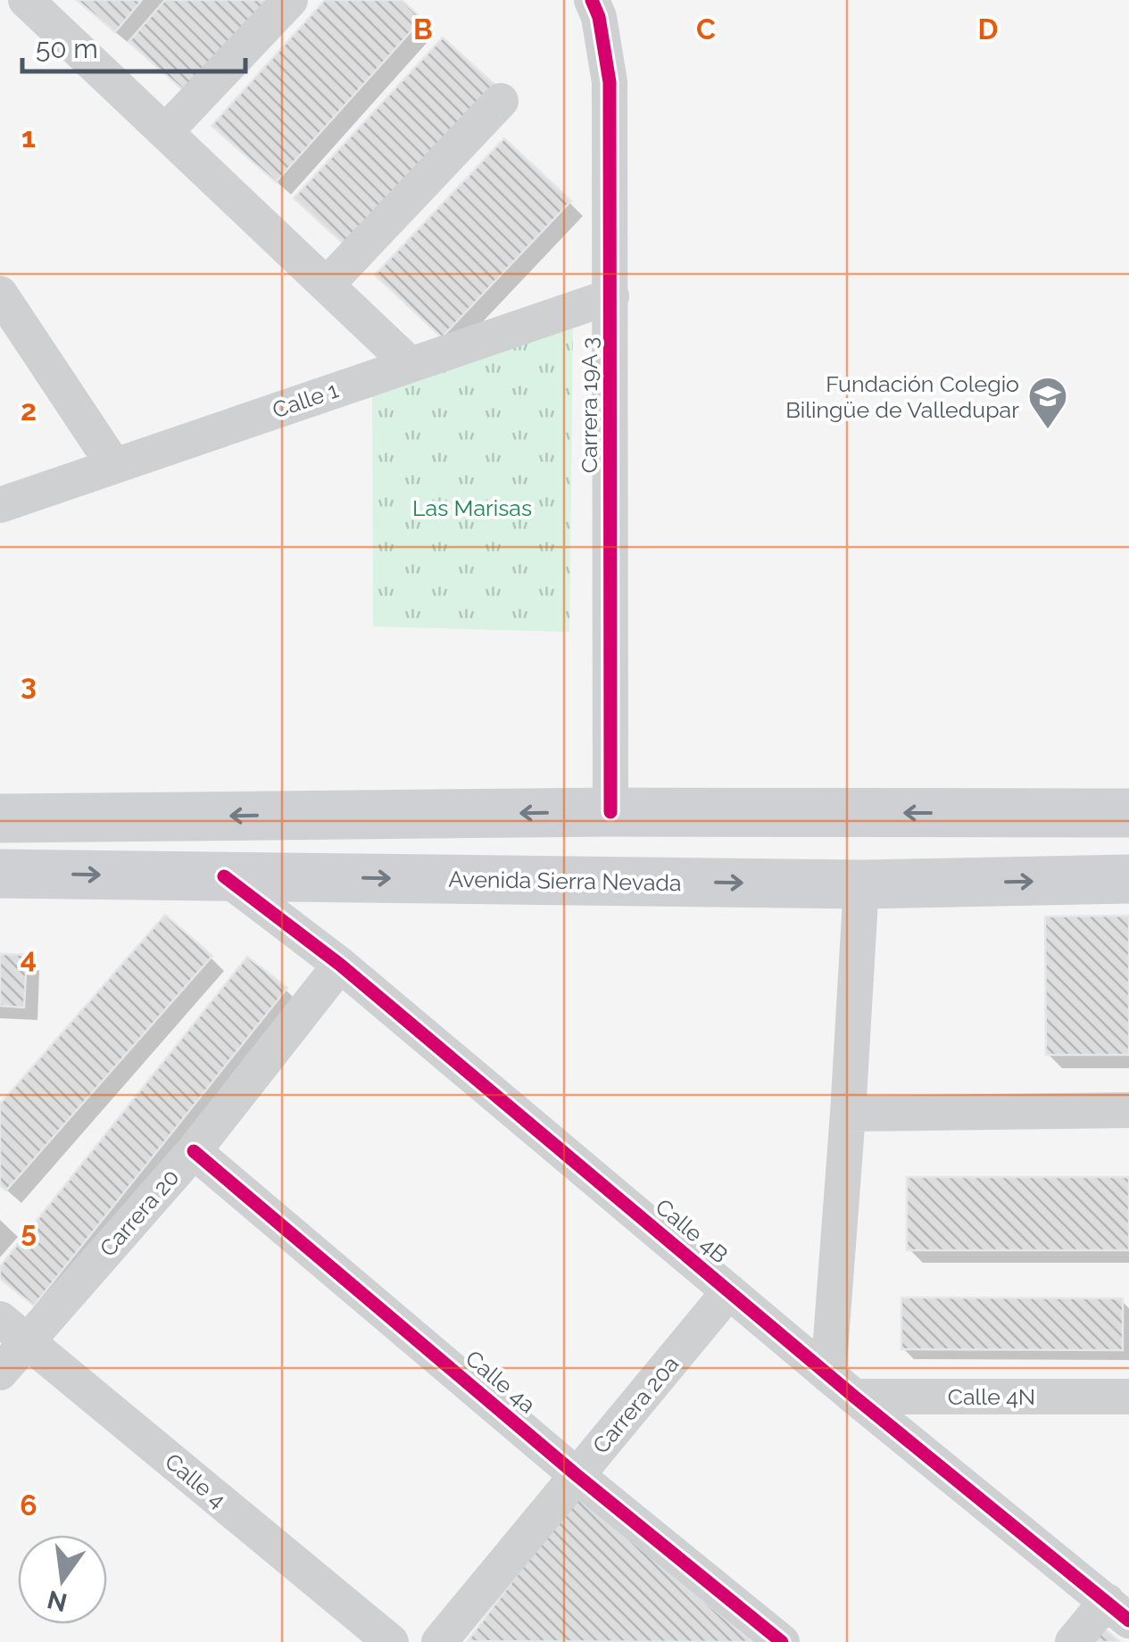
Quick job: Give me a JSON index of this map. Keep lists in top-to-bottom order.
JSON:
{
  "streets": {
    "main road": ["Avenida Sierra Nevada"],
    "street": [
      "Calle 1",
      "Carrera 19A 3",
      "Carrera 20",
      "Calle 4B",
      "Calle 4a",
      "Calle 4N",
      "Carrera 20a",
      "Calle 4"
    ]
  },
  "crossings": [
    ["Calle 1", "Carrera 19A 3"],
    ["Avenida Sierra Nevada", "Calle 4B"],
    ["Carrera 20", "Calle 4B"],
    ["Carrera 20", "Calle 4a"],
    ["Carrera 20", "Calle 4"],
    ["Calle 4B", "Calle 4N"],
    ["Calle 4B", "Carrera 20a"],
    ["Calle 4a", "Carrera 20a"]
  ],
  "parks": ["Las Marisas"],
  "places": {
    "school or university": ["Fundación Colegio Bilingüe de Valledupar"]
  },
  "scale_bar": "50 m",
  "north": "bottom",
  "grid": {
    "columns": ["B", "C", "D"],
    "rows": [
      "1",
      "2",
      "3",
      "4",
      "5",
      "6"
    ]
  }
}
